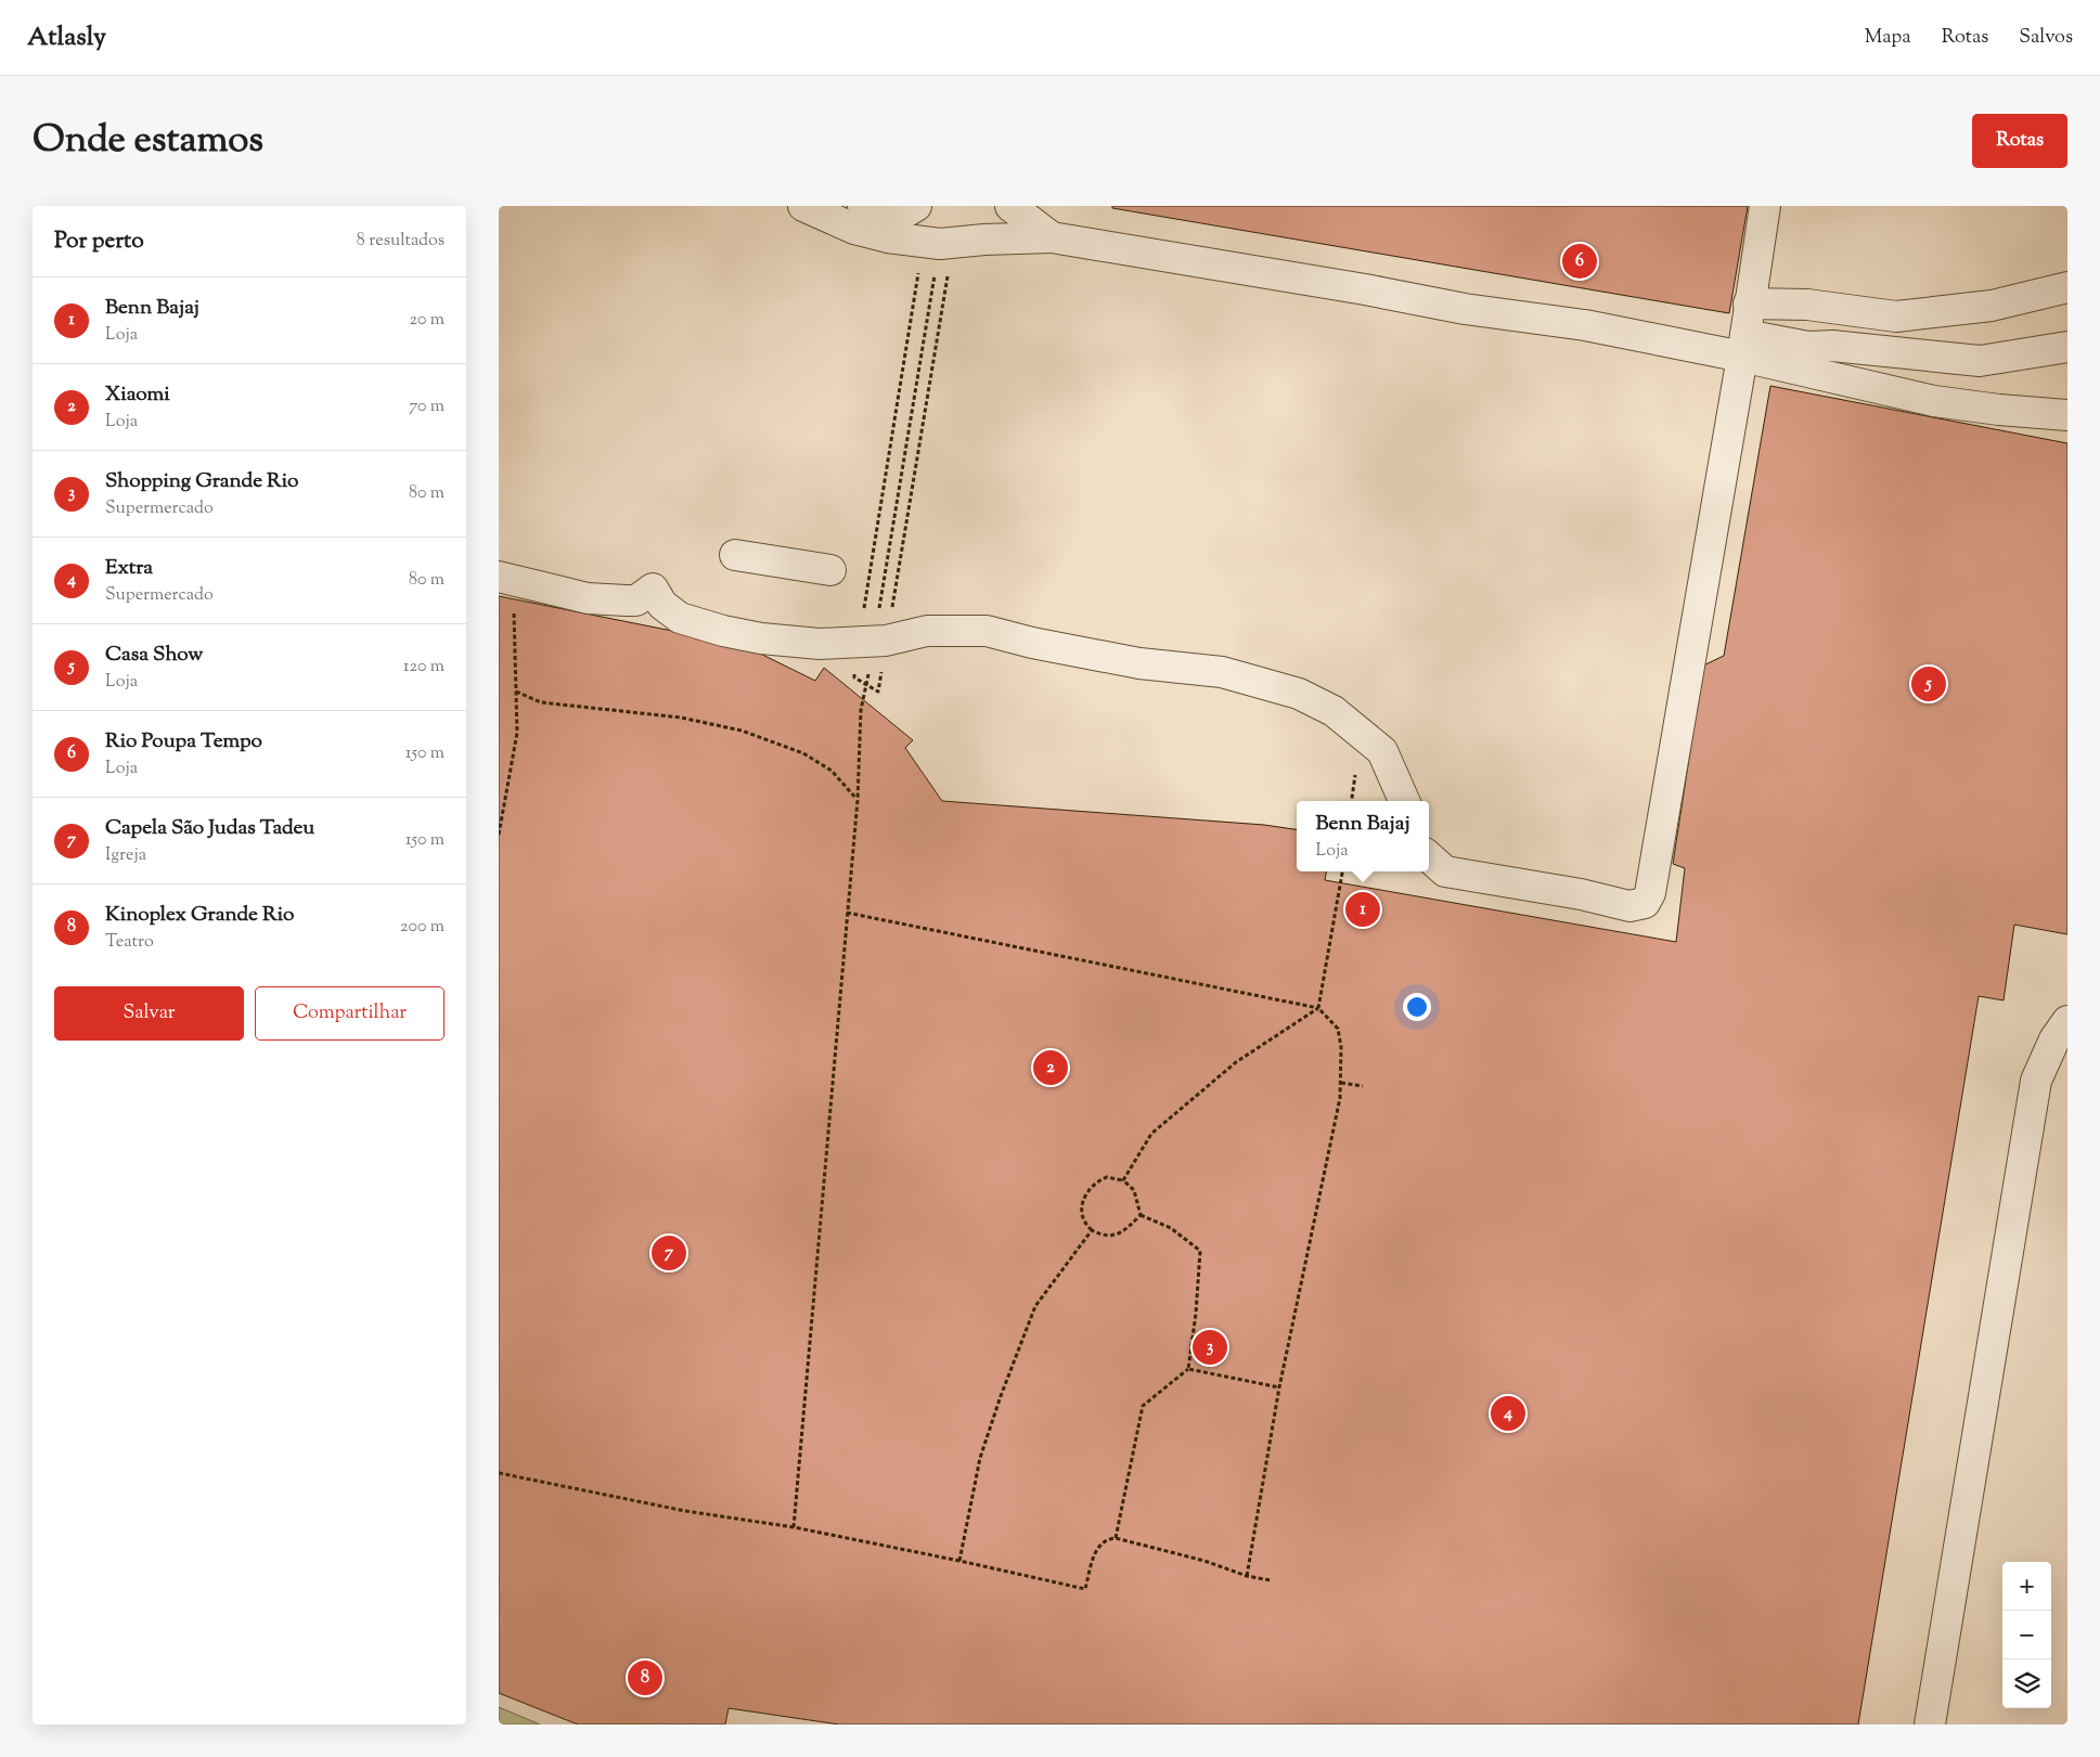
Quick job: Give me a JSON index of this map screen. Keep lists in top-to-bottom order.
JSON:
{
  "page": {
    "header": "Atlasly",
    "nav": ["Mapa", "Rotas", "Salvos"],
    "title": "Onde estamos",
    "buttons": [
      "Rotas",
      ["Salvar", "Compartilhar"]
    ],
    "heading": ["Por perto", "8 resultados"],
    "pins": [
      "6",
      "5",
      "1",
      "2",
      "7",
      "3",
      "4",
      "8"
    ],
    "list": [
      {
        "mark": "1",
        "name": "Benn Bajaj",
        "note": "Loja",
        "value": "20 m"
      },
      {
        "mark": "2",
        "name": "Xiaomi",
        "note": "Loja",
        "value": "70 m"
      },
      {
        "mark": "3",
        "name": "Shopping Grande Rio",
        "note": "Supermercado",
        "value": "80 m"
      },
      {
        "mark": "4",
        "name": "Extra",
        "note": "Supermercado",
        "value": "80 m"
      },
      {
        "mark": "5",
        "name": "Casa Show",
        "note": "Loja",
        "value": "120 m"
      },
      {
        "mark": "6",
        "name": "Rio Poupa Tempo",
        "note": "Loja",
        "value": "150 m"
      },
      {
        "mark": "7",
        "name": "Capela São Judas Tadeu",
        "note": "Igreja",
        "value": "150 m"
      },
      {
        "mark": "8",
        "name": "Kinoplex Grande Rio",
        "note": "Teatro",
        "value": "200 m"
      }
    ],
    "popup": ["Benn Bajaj", "Loja"],
    "map_buttons": ["+", "−"]
  }
}
